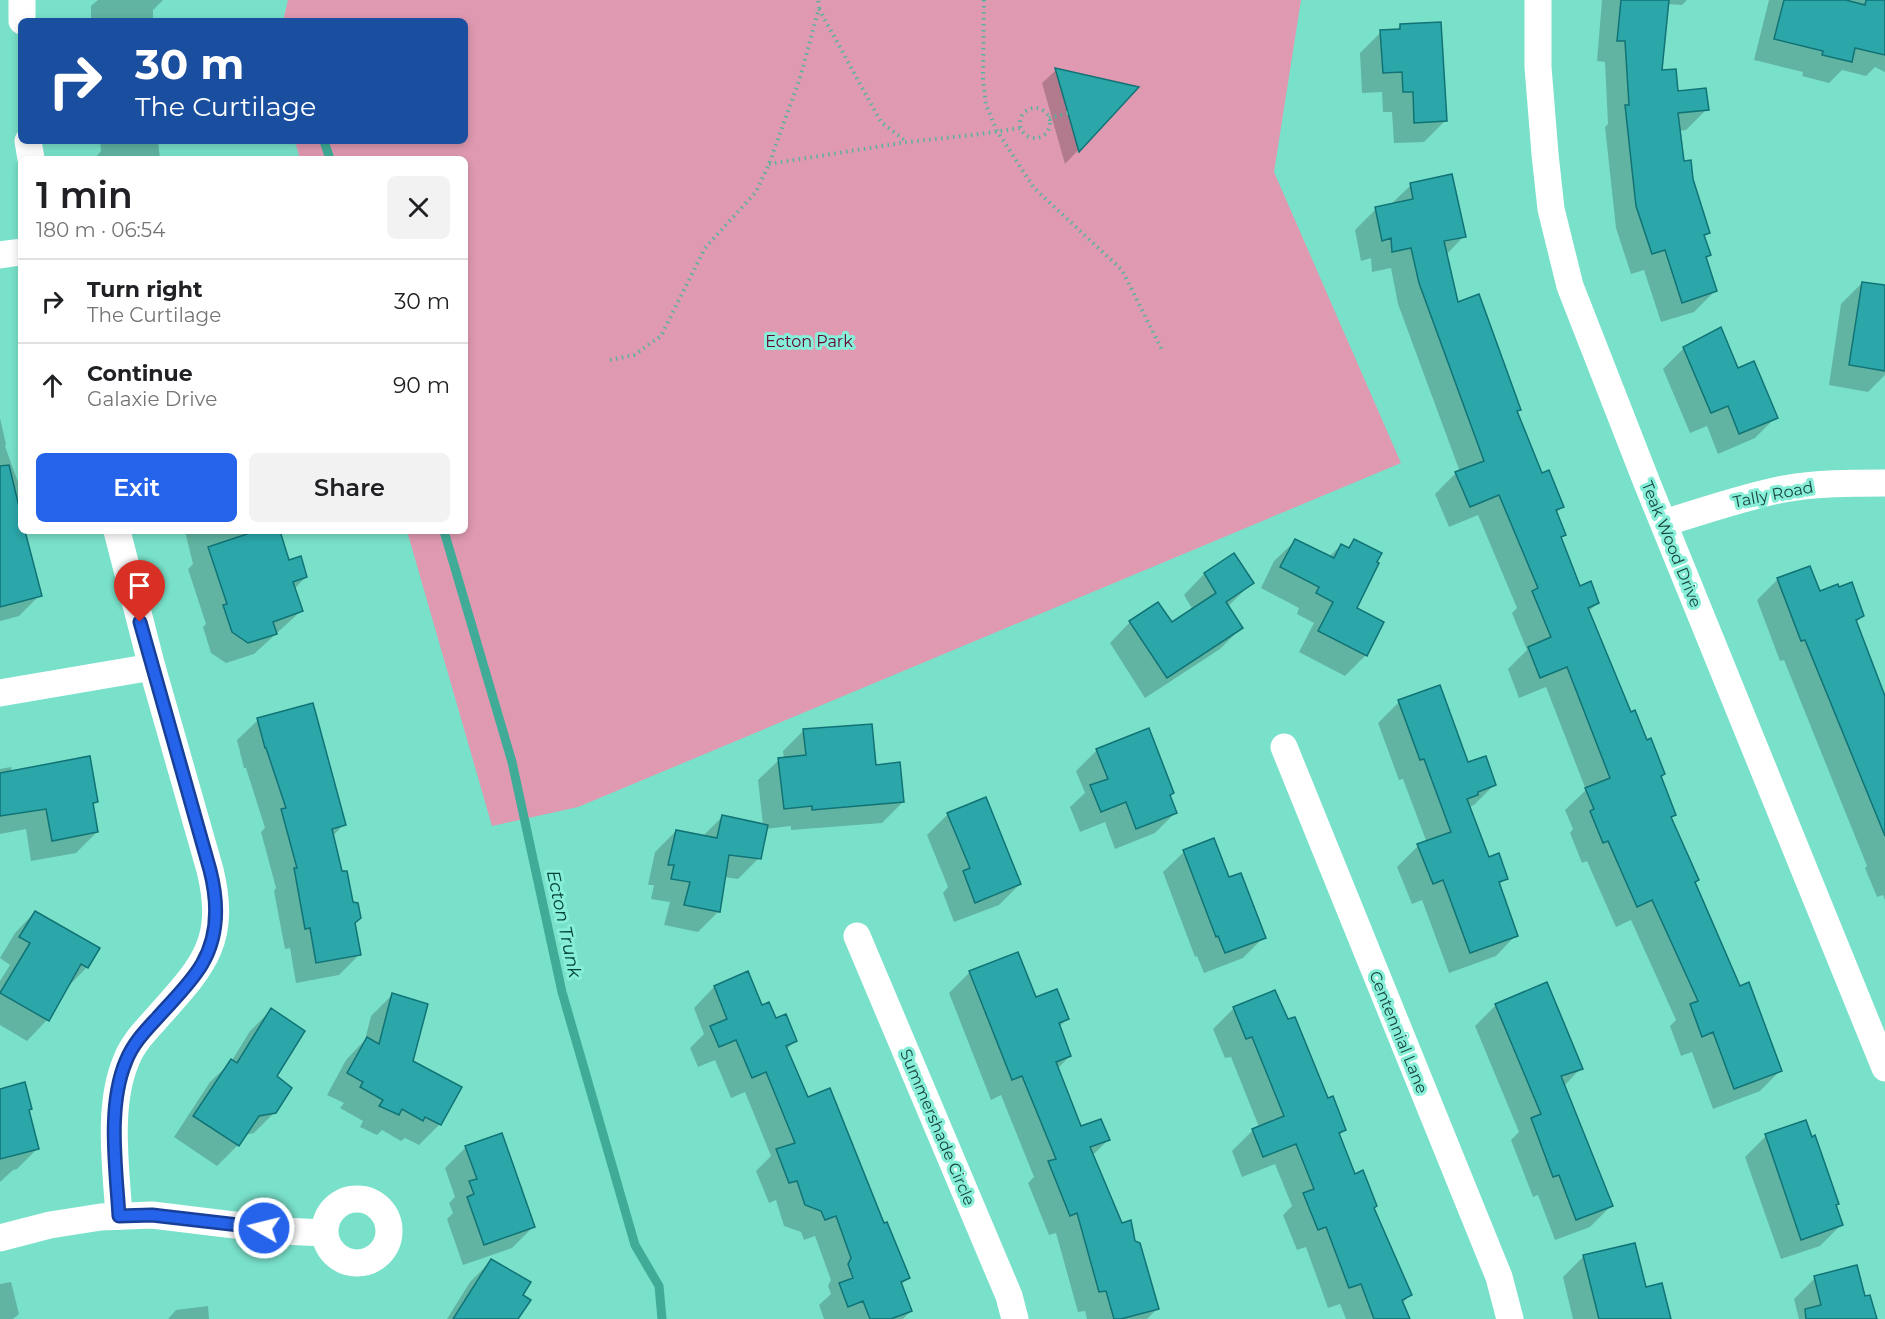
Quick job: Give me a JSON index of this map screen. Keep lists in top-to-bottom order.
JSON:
{
  "streets": {
    "street": [
      "Tally Road",
      "Teak Wood Drive",
      "Centennial Lane",
      "Summershade Circle"
    ]
  },
  "crossings": [
    ["Tally Road", "Teak Wood Drive"]
  ],
  "water": ["Ecton Trunk"],
  "parks": ["Ecton Park"],
  "page": {
    "turn": ["30 m", "The Curtilage"],
    "heading": ["1 min", "180 m · 06:54"],
    "list": [
      {
        "name": "Turn right",
        "note": "The Curtilage",
        "value": "30 m"
      },
      {
        "name": "Continue",
        "note": "Galaxie Drive",
        "value": "90 m"
      }
    ],
    "buttons": ["Exit", "Share"]
  }
}
